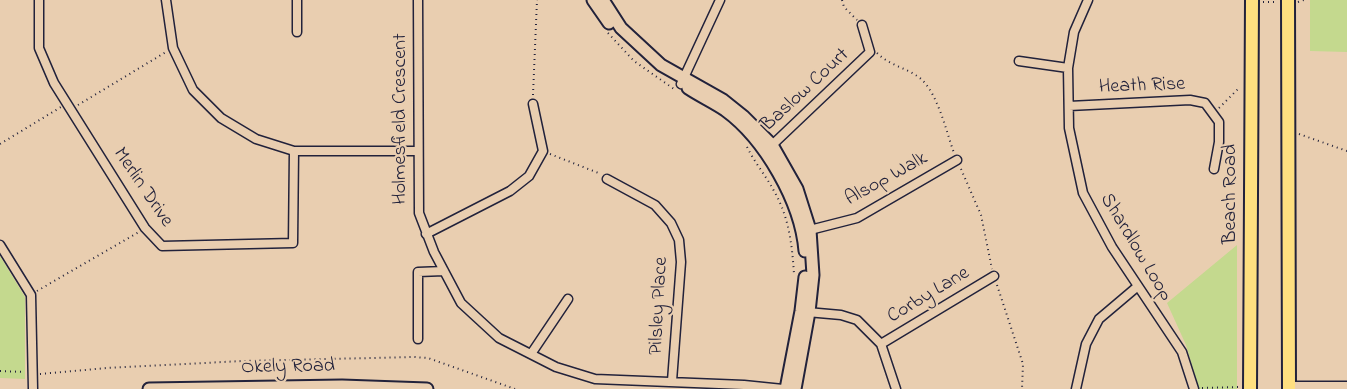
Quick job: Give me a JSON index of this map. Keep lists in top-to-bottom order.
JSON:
{
  "streets": {
    "main road": ["Beach Road"],
    "street": [
      "Heath Rise",
      "Baslow Court",
      "Holmesfield Crescent",
      "Alsop Walk",
      "Merlin Drive",
      "Shardlow Loop",
      "Corby Lane",
      "Pilsley Place",
      "Okely Road"
    ]
  },
  "crossings": [
    ["Heath Rise", "Shardlow Loop"],
    ["Holmesfield Crescent", "Pilsley Place"]
  ]
}
